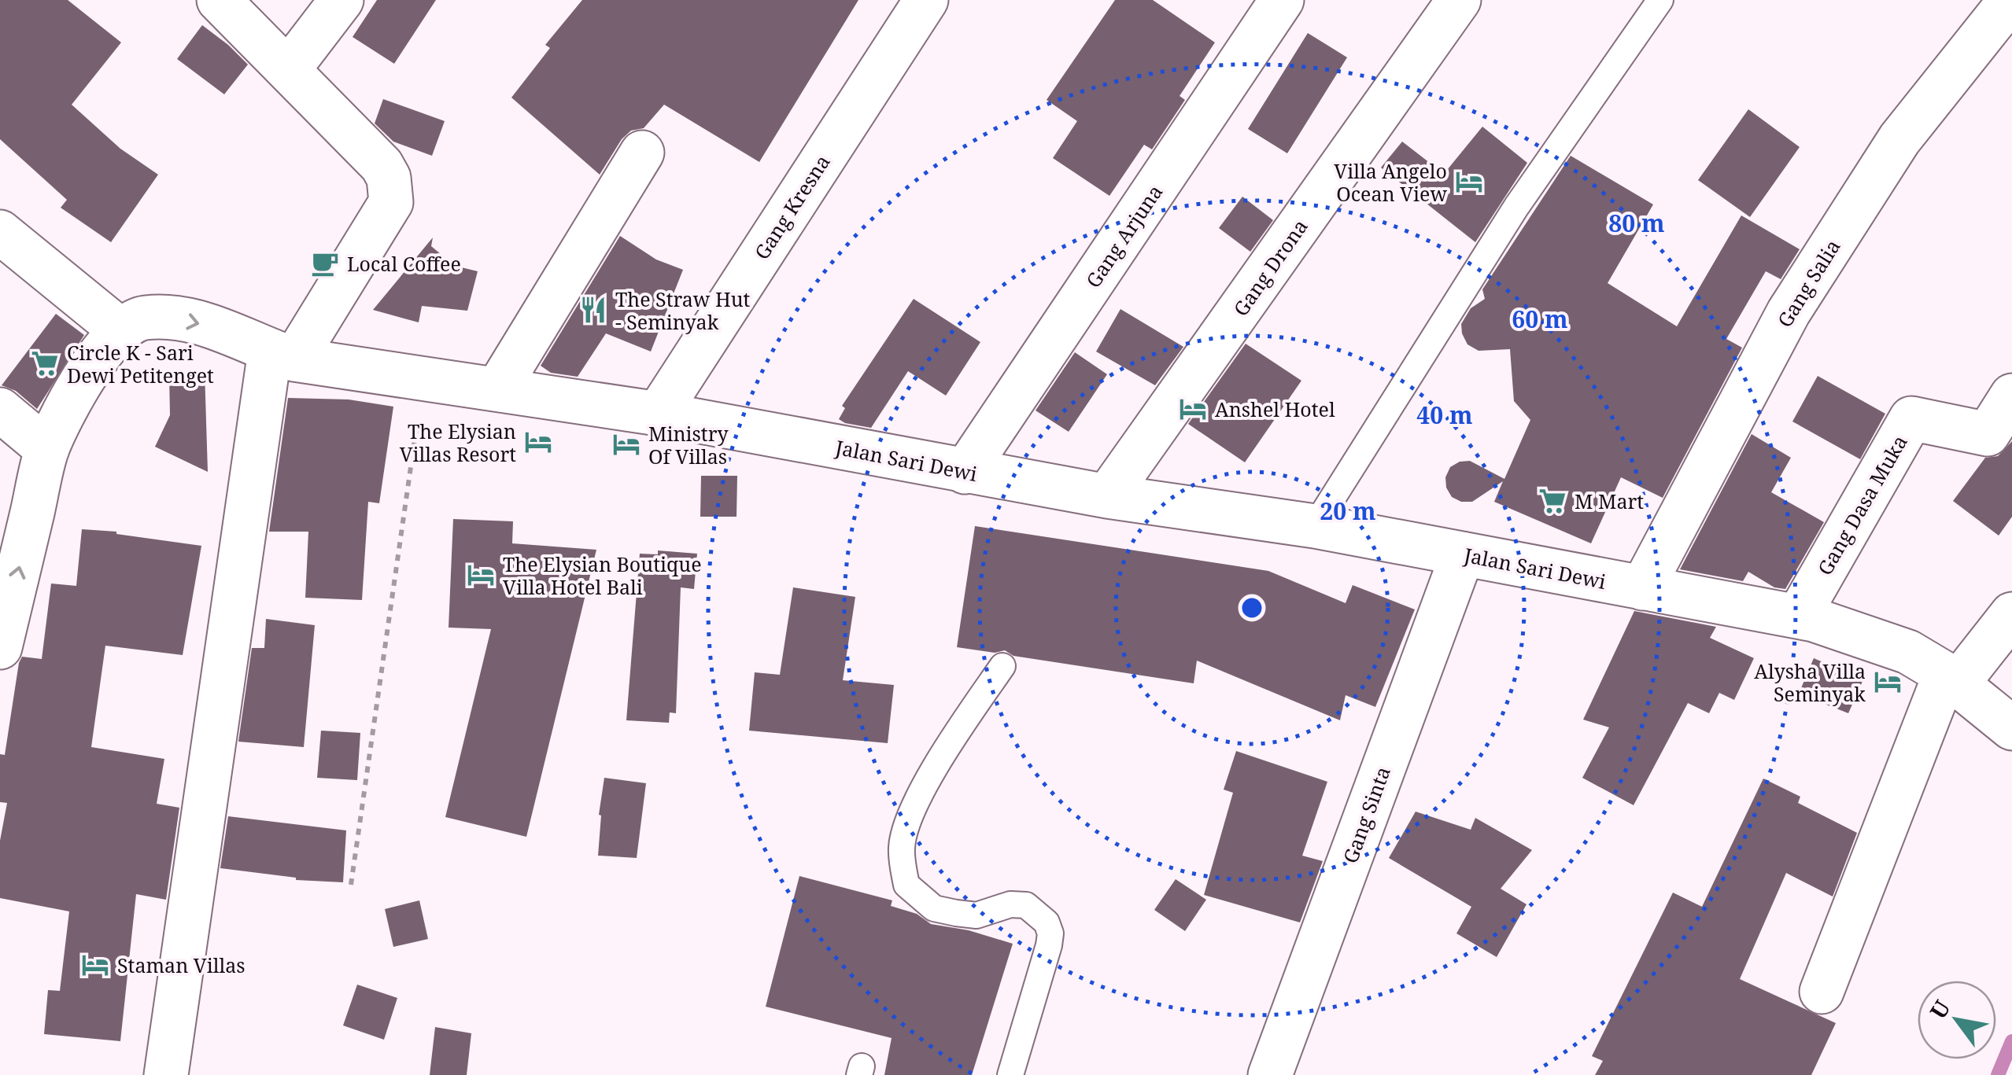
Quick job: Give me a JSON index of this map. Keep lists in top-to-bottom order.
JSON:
{
  "streets": {
    "street": [
      "Gang Kresna",
      "Gang Arjuna",
      "Gang Drona",
      "Gang Salia",
      "Jalan Sari Dewi",
      "Gang Dasa Muka",
      "Gang Sinta"
    ]
  },
  "crossings": [
    ["Gang Kresna", "Jalan Sari Dewi"],
    ["Gang Arjuna", "Jalan Sari Dewi"],
    ["Gang Drona", "Jalan Sari Dewi"],
    ["Gang Salia", "Jalan Sari Dewi"],
    ["Jalan Sari Dewi", "Gang Dasa Muka"],
    ["Jalan Sari Dewi", "Gang Sinta"]
  ],
  "places": {
    "hotel": [
      "Villa Angelo Ocean View",
      "Anshel Hotel",
      "The Elysian Villas Resort",
      "Ministry Of Villas",
      "The Elysian Boutique Villa Hotel Bali",
      "Alysha Villa Seminyak",
      "Staman Villas"
    ],
    "cafe": ["Local Coffee"],
    "restaurant": ["The Straw Hut - Seminyak"],
    "supermarket": ["Circle K - Sari Dewi Petitenget", "M Mart"]
  },
  "north": "top left",
  "rings": [
    "80 m",
    "60 m",
    "40 m",
    "20 m"
  ]
}
